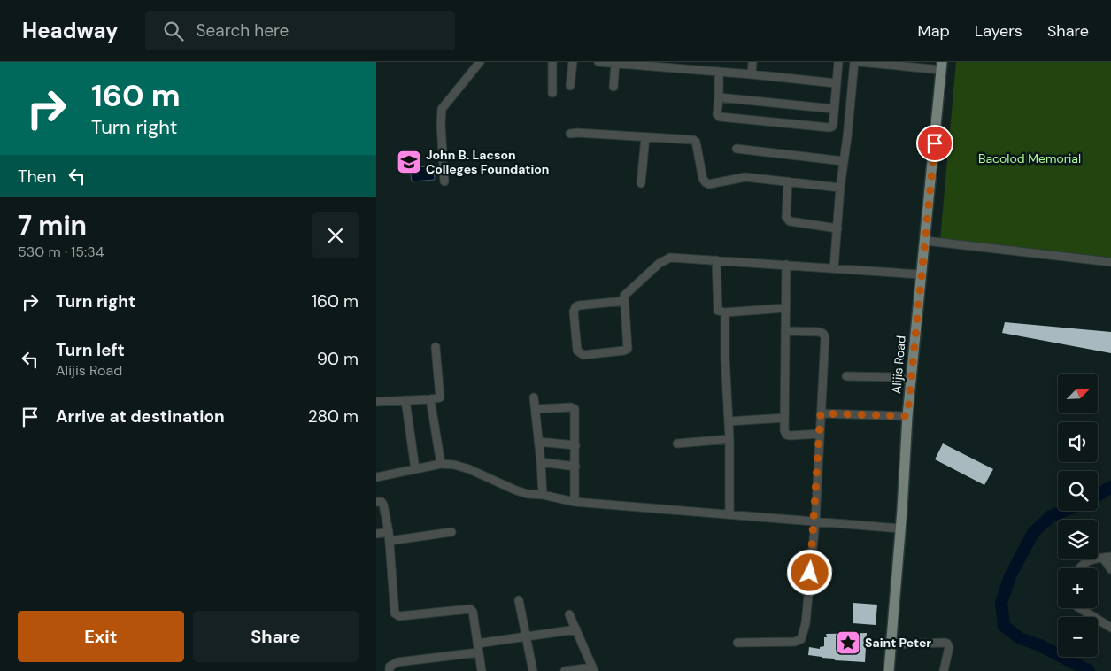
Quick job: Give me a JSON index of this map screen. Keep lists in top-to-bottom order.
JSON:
{
  "streets": {
    "main road": ["Alijis Road"]
  },
  "parks": ["Bacolod Memorial"],
  "places": {
    "school or university": ["John B. Lacson Colleges Foundation"],
    "place": ["Saint Peter"]
  },
  "north": "top right",
  "page": {
    "header": "Headway",
    "search": "Search here",
    "nav": ["Map", "Layers", "Share"],
    "turn": ["160 m", "Turn right"],
    "then": "Then",
    "heading": ["7 min", "530 m · 15:34"],
    "list": [
      {
        "name": "Turn right",
        "value": "160 m"
      },
      {
        "name": "Turn left",
        "note": "Alijis Road",
        "value": "90 m"
      },
      {
        "name": "Arrive at destination",
        "value": "280 m"
      }
    ],
    "map_buttons": ["+", "−"],
    "buttons": ["Exit", "Share"]
  }
}
